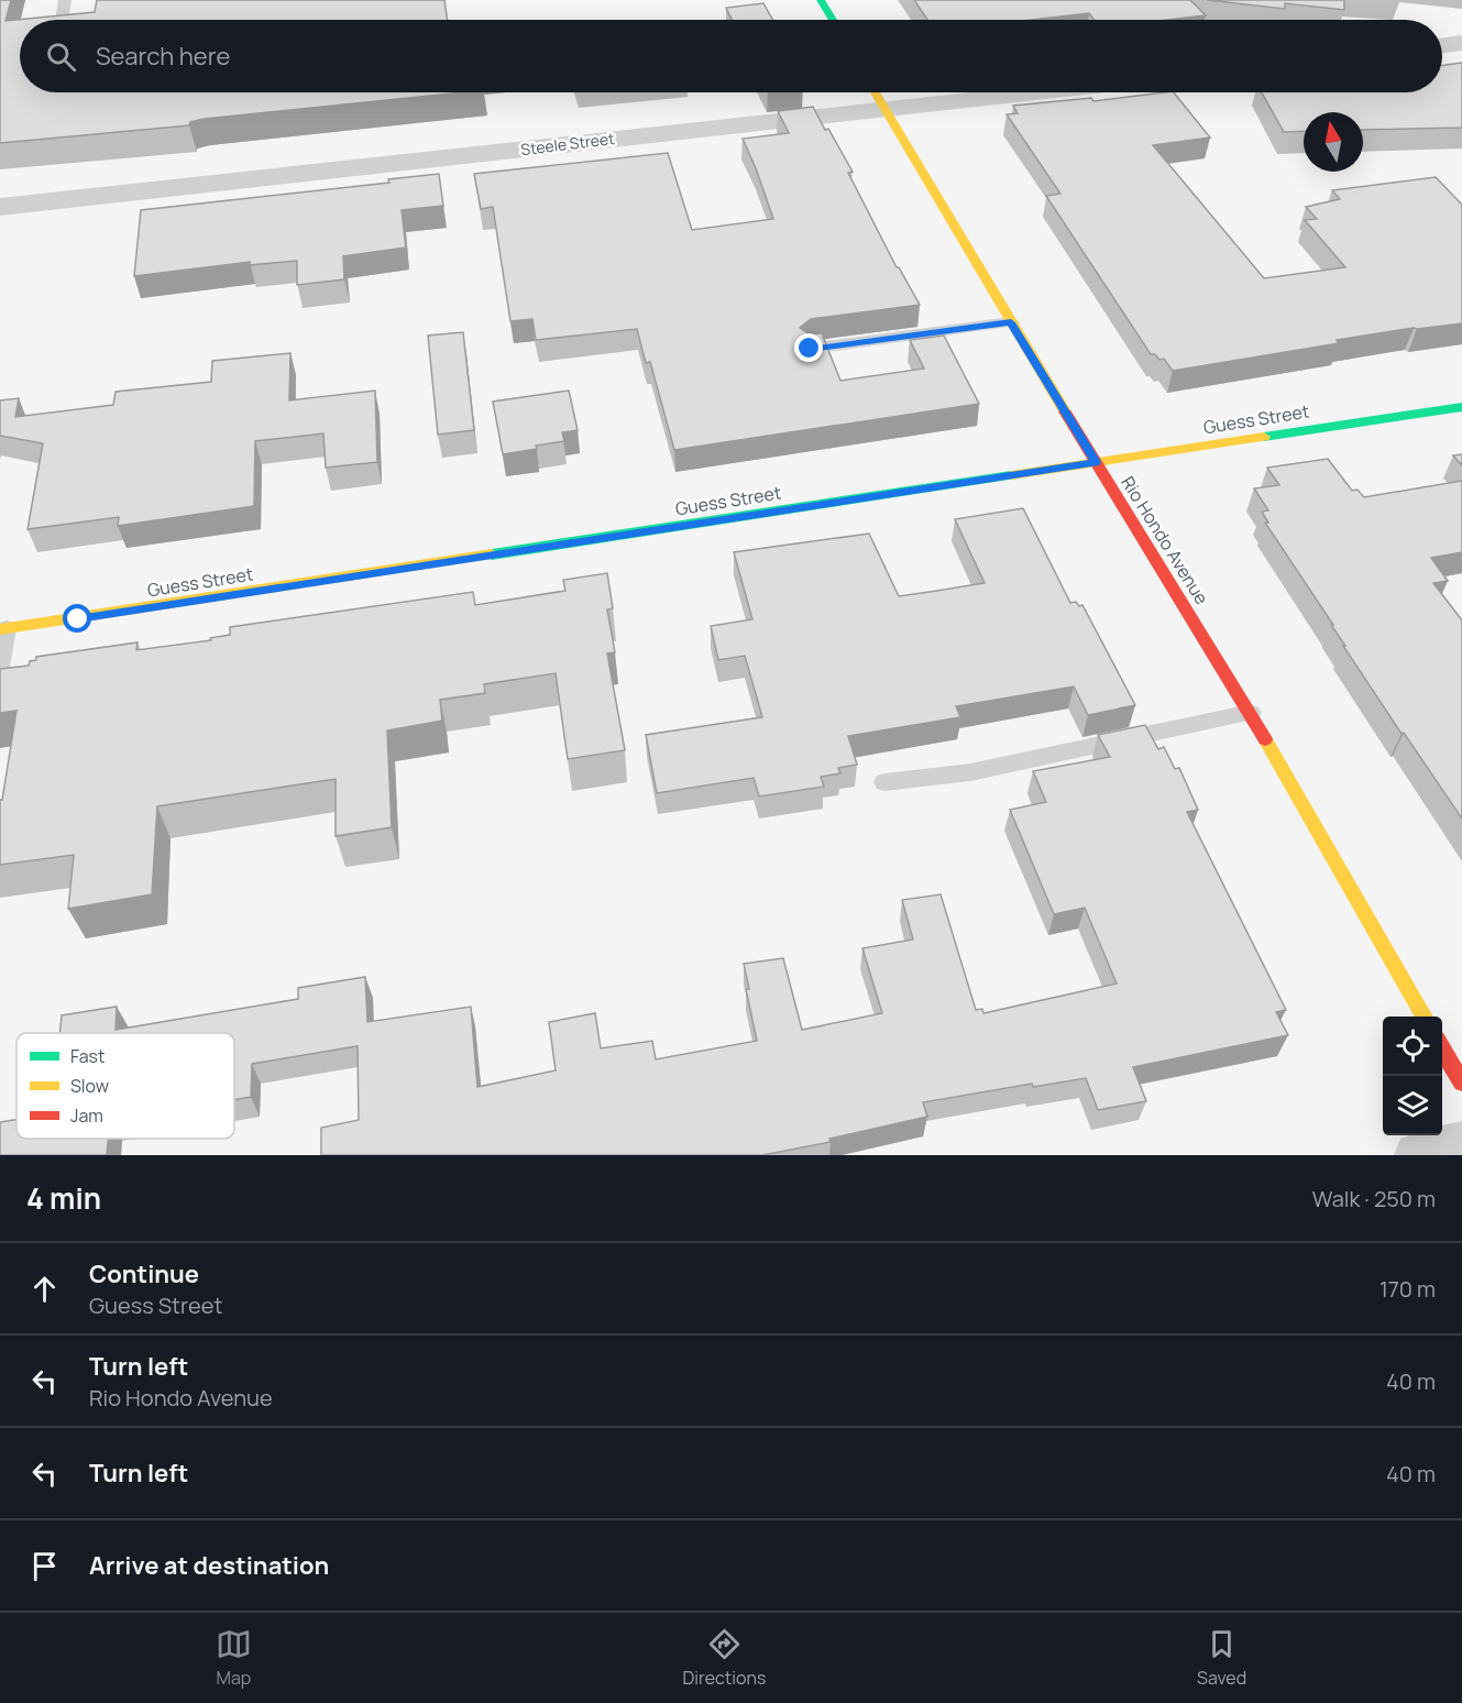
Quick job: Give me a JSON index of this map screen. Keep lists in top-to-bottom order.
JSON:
{
  "streets": {
    "street": ["Steele Street", "Guess Street", "Rio Hondo Avenue"]
  },
  "crossings": [
    ["Steele Street", "Rio Hondo Avenue"],
    ["Guess Street", "Rio Hondo Avenue"]
  ],
  "legend": ["Fast", "Slow", "Jam"],
  "north": "top",
  "page": {
    "search": "Search here",
    "heading": ["4 min", "Walk · 250 m"],
    "list": [
      ["Continue", "Guess Street", "170 m"],
      ["Turn left", "Rio Hondo Avenue", "40 m"],
      ["Turn left", "40 m"],
      "Arrive at destination"
    ],
    "nav": ["Map", "Directions", "Saved"]
  }
}
